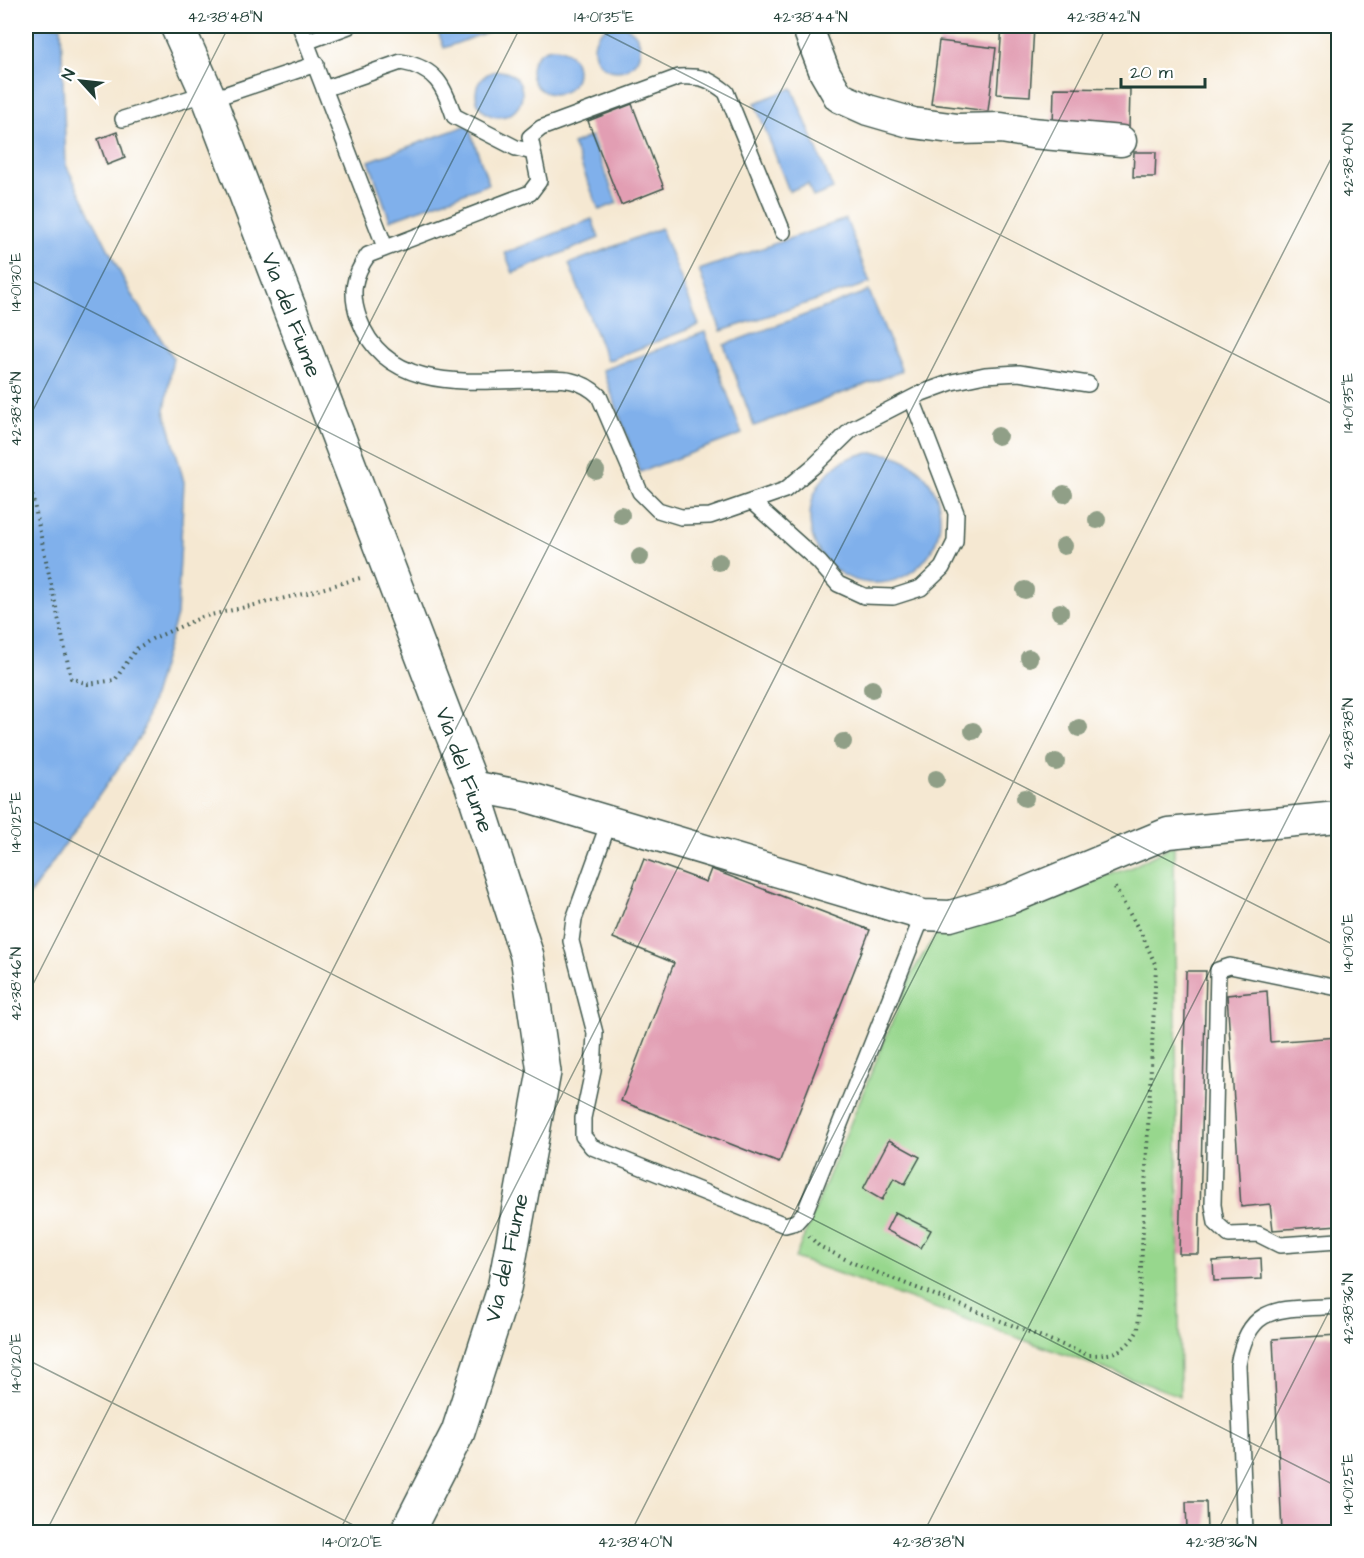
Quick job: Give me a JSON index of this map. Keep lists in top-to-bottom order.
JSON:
{
  "streets": {
    "street": ["Via del Fiume"]
  },
  "scale_bar": "20 m",
  "north": "top left",
  "coordinates": [
    "42°38'48\"N",
    "14°01'35\"E",
    "42°38'44\"N",
    "42°38'42\"N",
    "42°38'40\"N",
    "14°01'30\"E",
    "42°38'38\"N",
    "14°01'25\"E",
    "42°38'46\"N",
    "42°38'36\"N",
    "14°01'20\"E"
  ]
}
